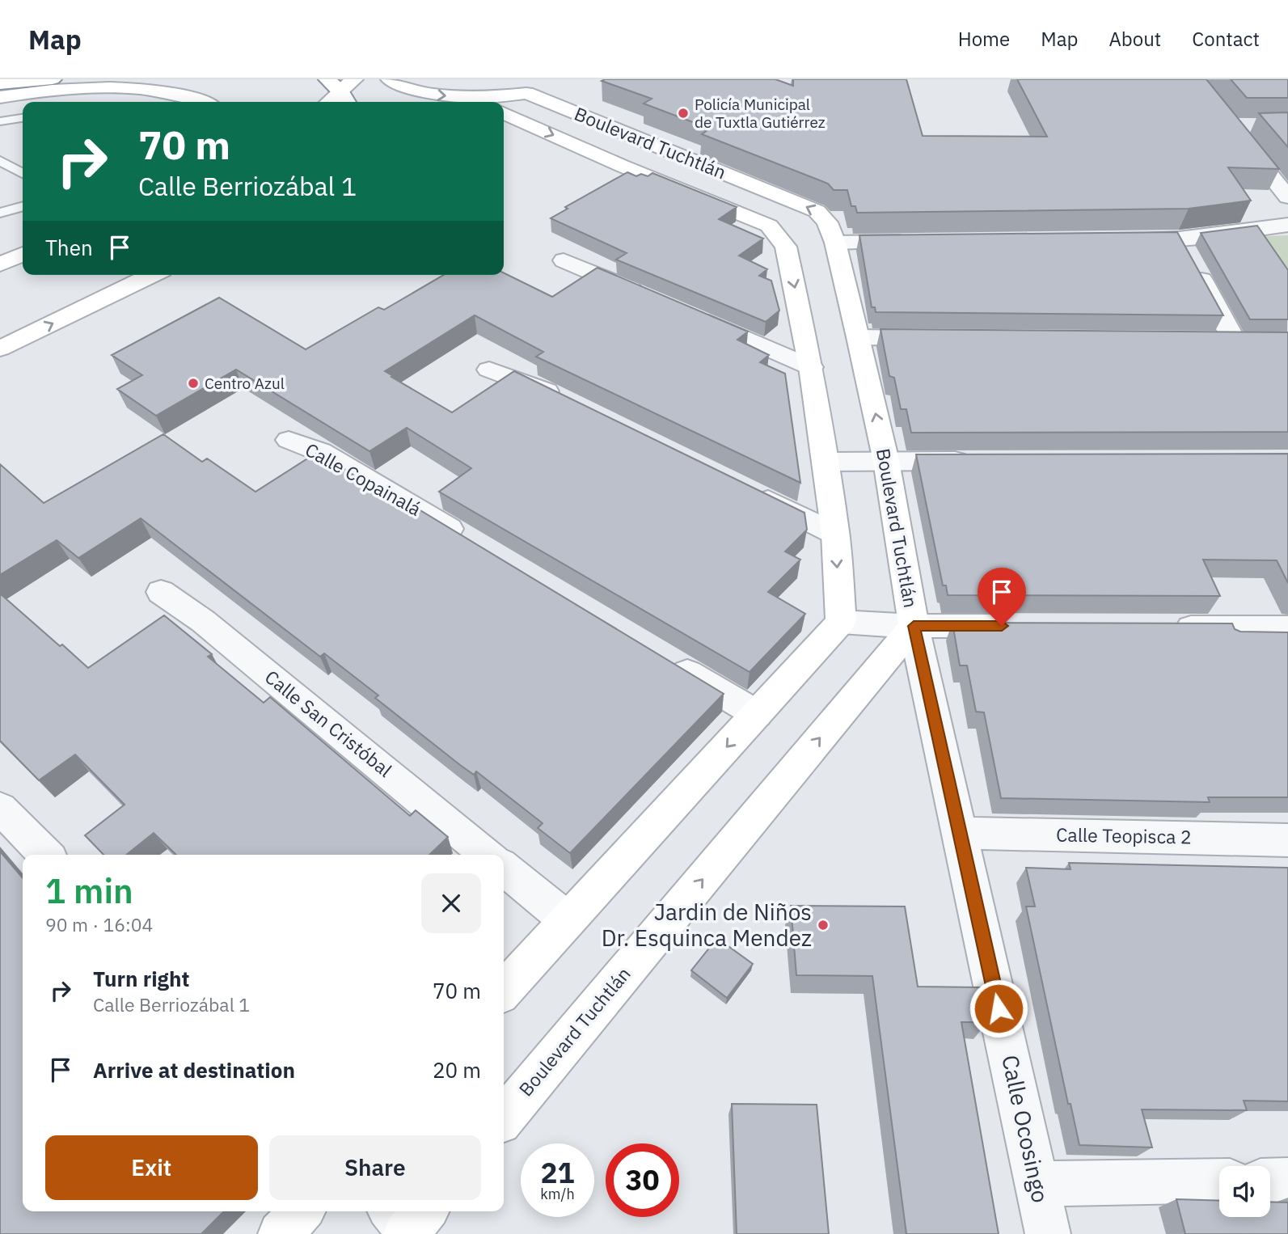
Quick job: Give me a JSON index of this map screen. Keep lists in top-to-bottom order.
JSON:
{
  "streets": {
    "main road": ["Boulevard Tuchtlán"],
    "street": [
      "Calle Copainalá",
      "Calle San Cristóbal",
      "Calle Teopisca 2",
      "Calle Ocosingo"
    ]
  },
  "crossings": [
    ["Boulevard Tuchtlán", "Calle Ocosingo"],
    ["Calle Teopisca 2", "Calle Ocosingo"]
  ],
  "places": ["Policía Municipal de Tuxtla Gutiérrez", "Centro Azul", "Jardin de Niños Dr. Esquinca Mendez"],
  "page": {
    "header": "Map",
    "nav": [
      "Home",
      "Map",
      "About",
      "Contact"
    ],
    "turn": ["70 m", "Calle Berriozábal 1"],
    "then": "Then",
    "heading": ["1 min", "90 m · 16:04"],
    "list": [
      {
        "name": "Turn right",
        "note": "Calle Berriozábal 1",
        "value": "70 m"
      },
      {
        "name": "Arrive at destination",
        "value": "20 m"
      }
    ],
    "buttons": ["Exit", "Share"],
    "speed": "21 km/h",
    "limit": "30"
  }
}
